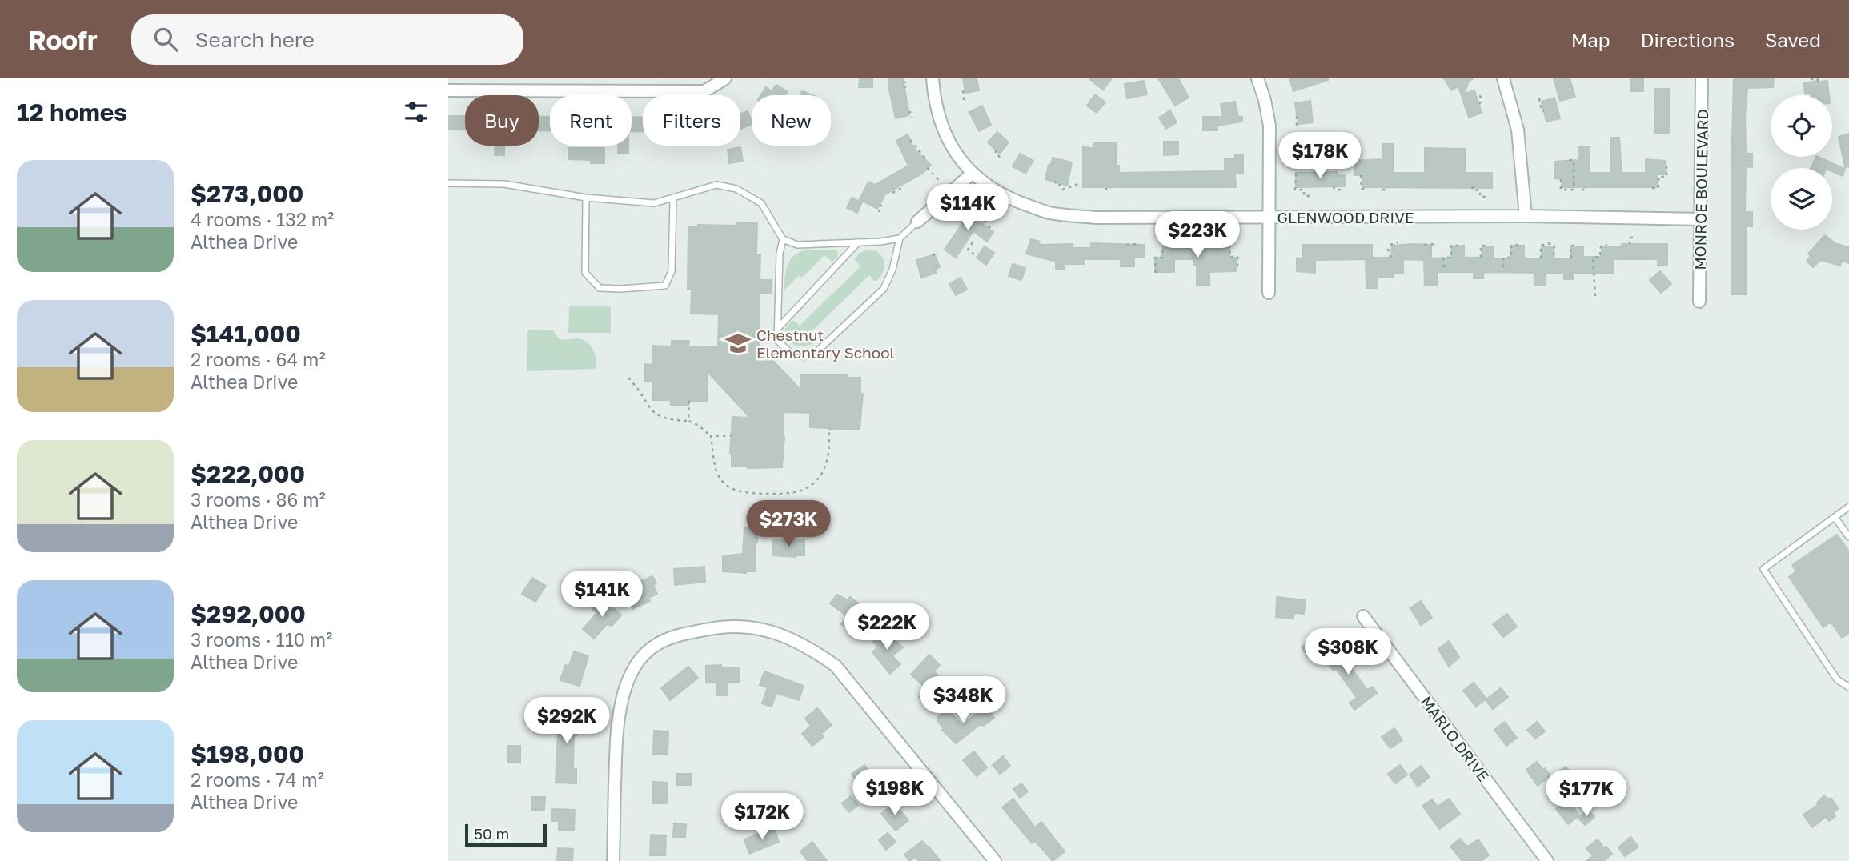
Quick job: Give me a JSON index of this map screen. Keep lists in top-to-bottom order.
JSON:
{
  "streets": {
    "street": ["MONROE BOULEVARD", "GLENWOOD DRIVE", "MARLO DRIVE"]
  },
  "crossings": [
    ["MONROE BOULEVARD", "GLENWOOD DRIVE"]
  ],
  "places": {
    "school or university": ["Chestnut Elementary School"]
  },
  "scale_bar": "50 m",
  "page": {
    "header": "Roofr",
    "search": "Search here",
    "nav": ["Map", "Directions", "Saved"],
    "heading": "12 homes",
    "chip": [
      "Buy",
      "Rent",
      "Filters",
      "New"
    ],
    "price": [
      "$178K",
      "$114K",
      "$223K",
      "$273K",
      "$141K",
      "$222K",
      "$308K",
      "$348K",
      "$292K",
      "$198K",
      "$177K",
      "$172K"
    ],
    "list": [
      {
        "name": "$273,000",
        "note": "4 rooms · 132 m² · Althea Drive"
      },
      {
        "name": "$141,000",
        "note": "2 rooms · 64 m² · Althea Drive"
      },
      {
        "name": "$222,000",
        "note": "3 rooms · 86 m² · Althea Drive"
      },
      {
        "name": "$292,000",
        "note": "3 rooms · 110 m² · Althea Drive"
      },
      {
        "name": "$198,000",
        "note": "2 rooms · 74 m² · Althea Drive"
      }
    ],
    "scale": "50 m"
  }
}
